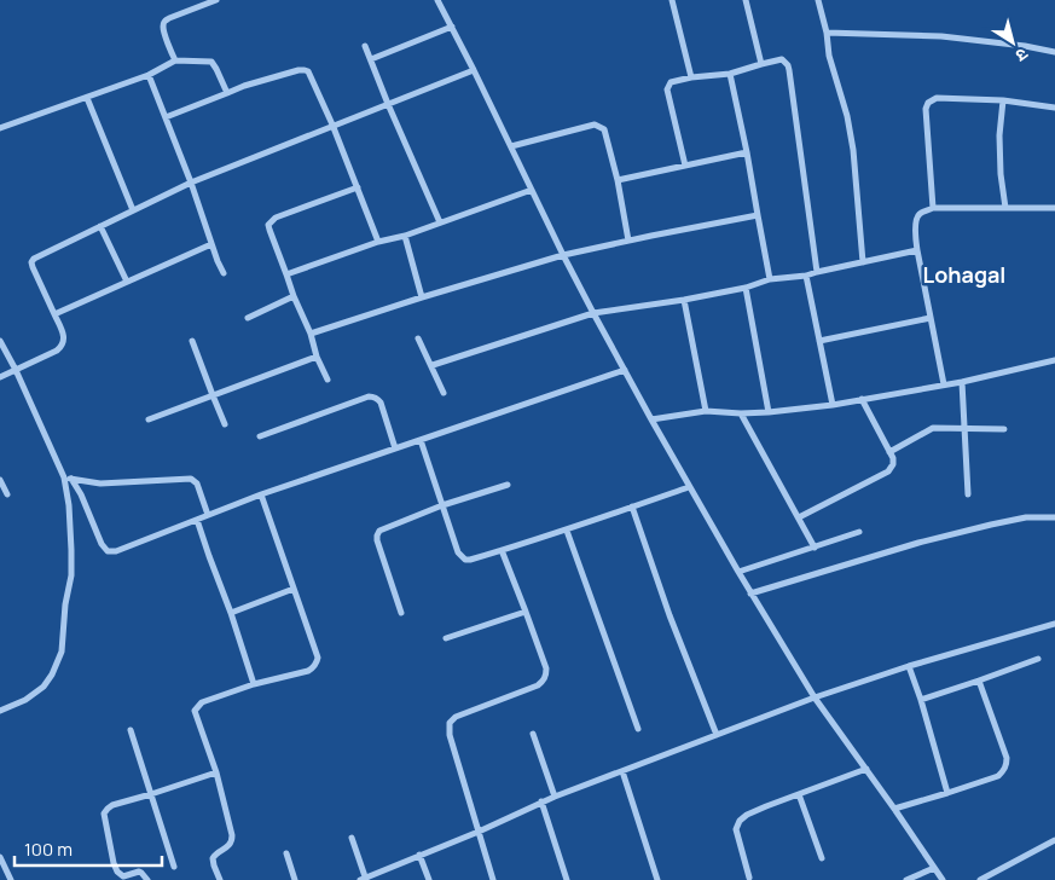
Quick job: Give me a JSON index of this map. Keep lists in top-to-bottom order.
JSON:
{
  "districts": ["Lohagal"],
  "scale_bar": "100 m",
  "north": "bottom right"
}
